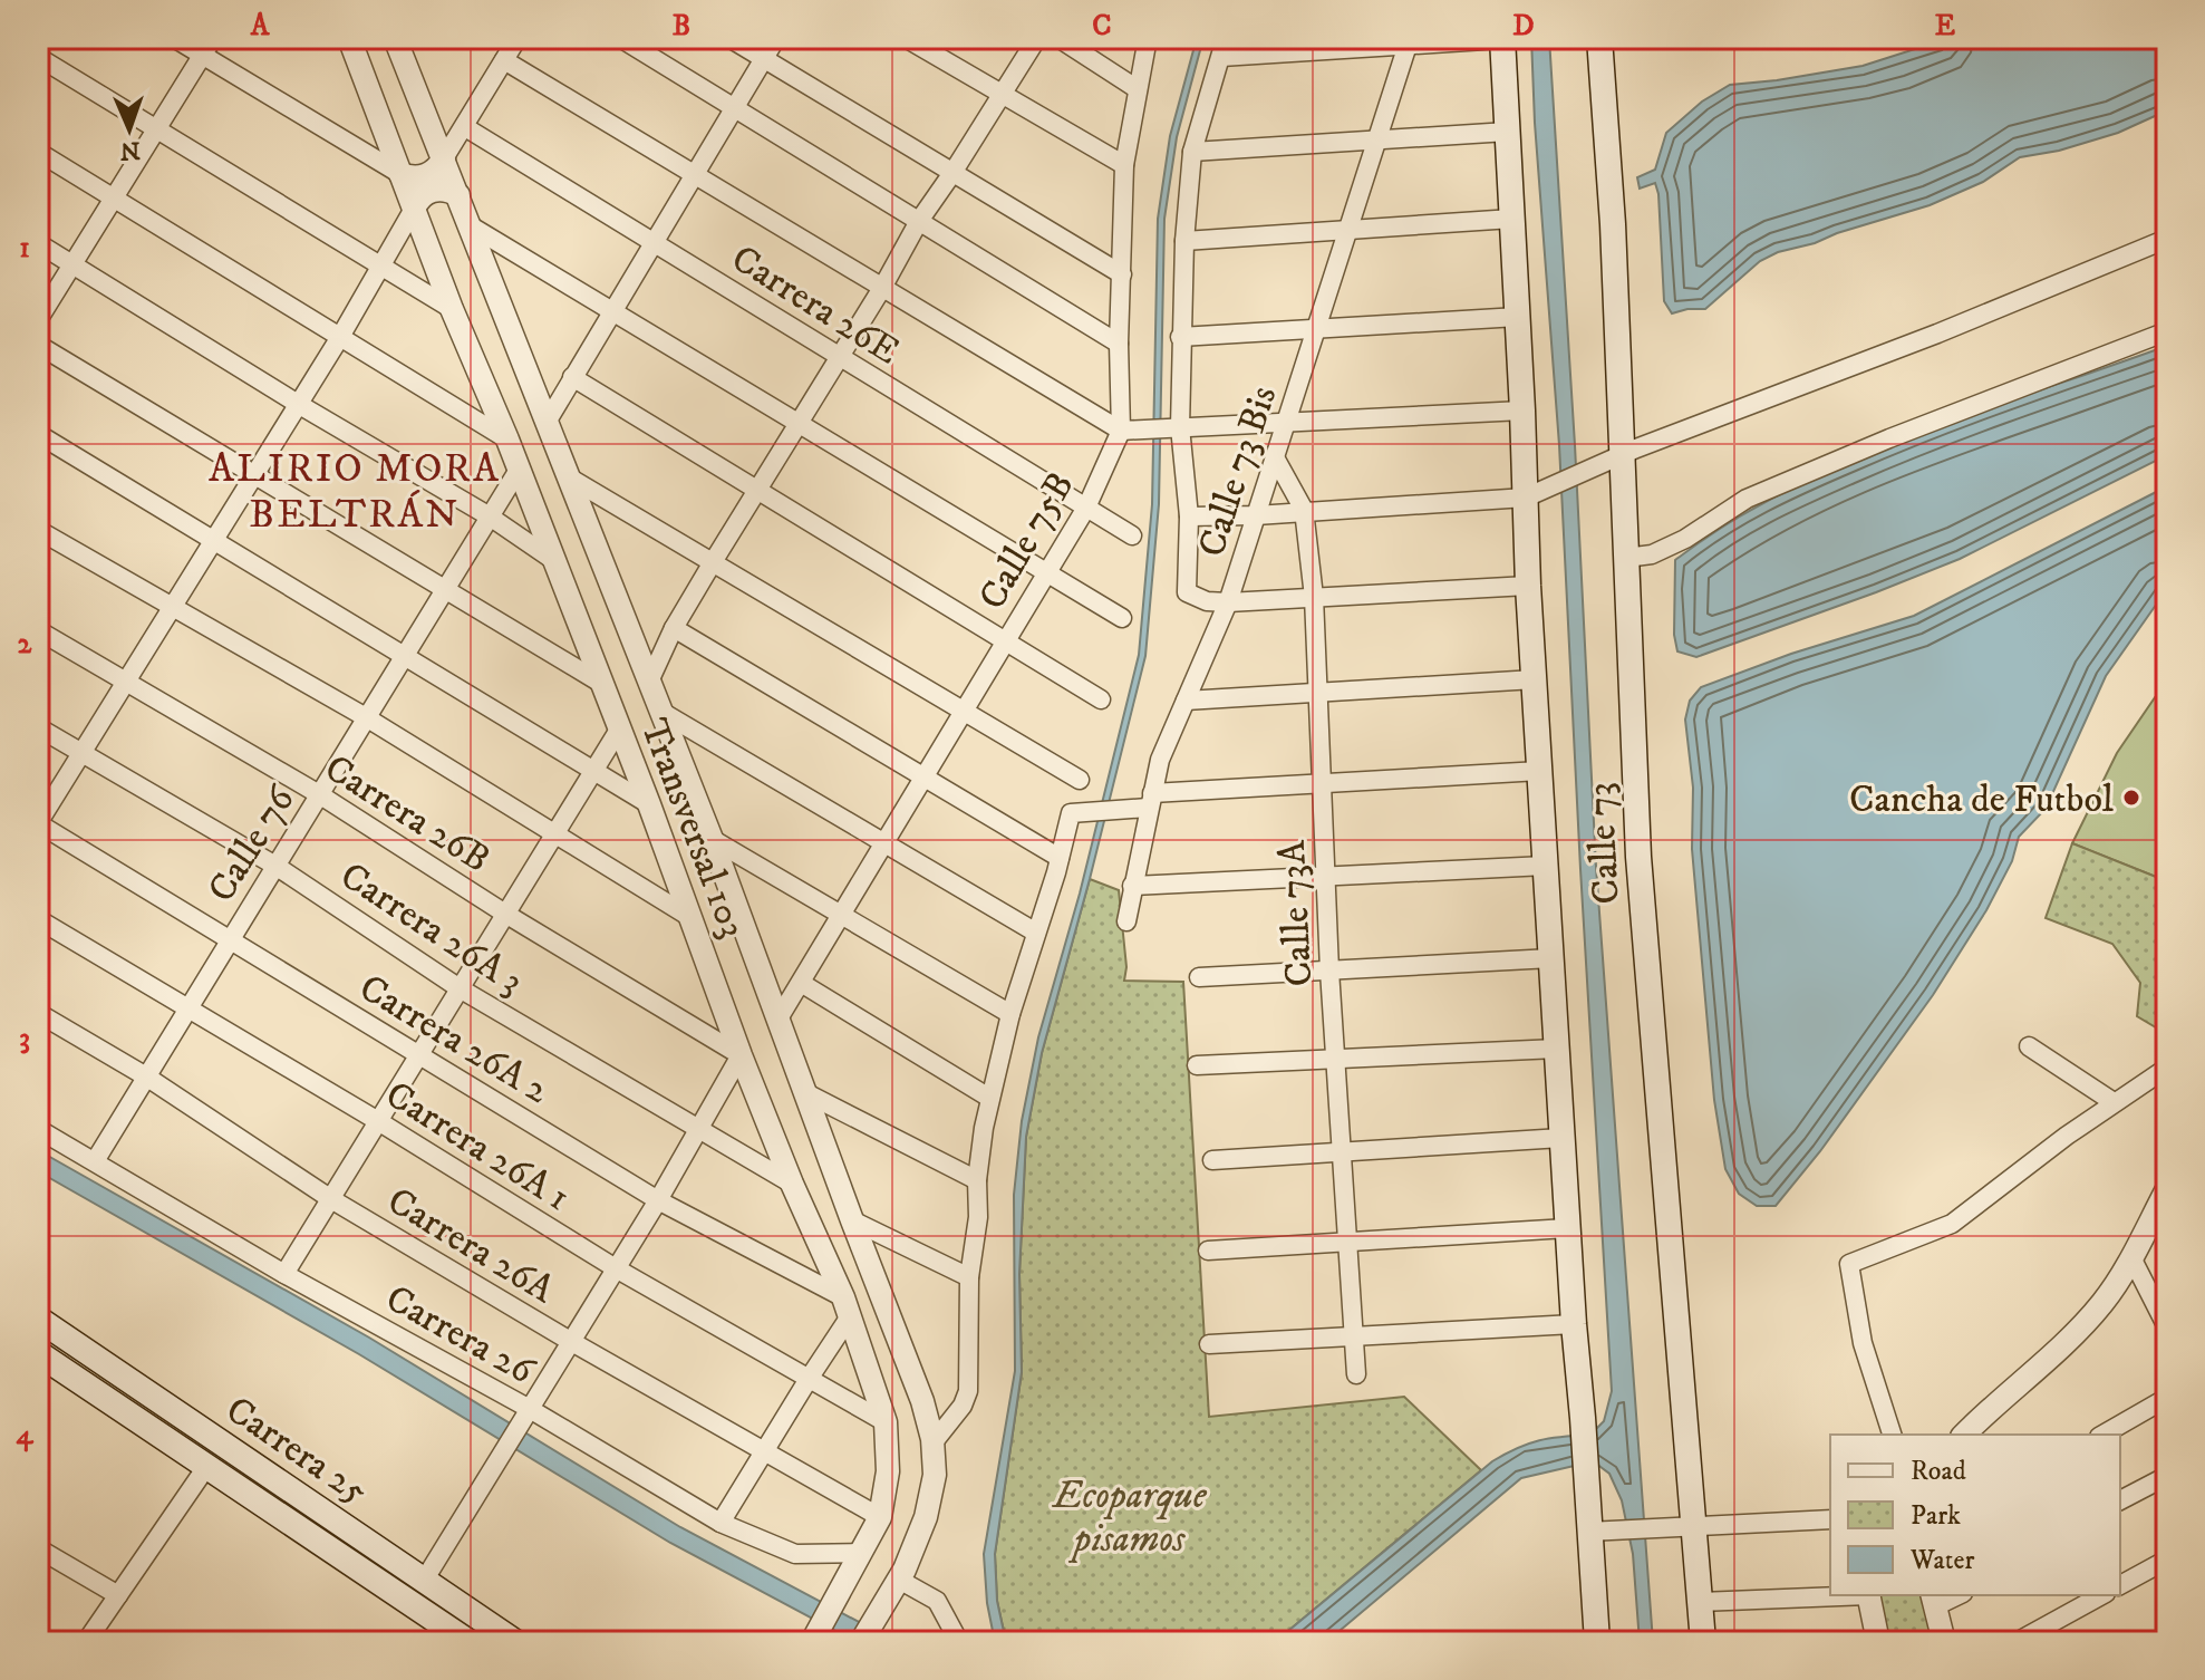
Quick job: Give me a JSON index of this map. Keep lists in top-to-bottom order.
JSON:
{
  "streets": {
    "main road": ["Calle 73", "Carrera 25"],
    "street": [
      "Carrera 26E",
      "Calle 73 Bis",
      "Calle 75B",
      "Carrera 26B",
      "Transversal 103",
      "Calle 76",
      "Calle 73A",
      "Carrera 26A 3",
      "Carrera 26A 2",
      "Carrera 26A 1",
      "Carrera 26A",
      "Carrera 26"
    ]
  },
  "crossings": [
    ["Carrera 26E", "Calle 75B"],
    ["Calle 73 Bis", "Calle 73A"],
    ["Calle 75B", "Transversal 103"],
    ["Carrera 26B", "Transversal 103"],
    ["Carrera 26B", "Calle 76"],
    ["Transversal 103", "Calle 76"],
    ["Transversal 103", "Carrera 26A 3"],
    ["Transversal 103", "Carrera 26A 2"],
    ["Transversal 103", "Carrera 26A 1"],
    ["Transversal 103", "Carrera 26A"],
    ["Transversal 103", "Carrera 26"],
    ["Calle 76", "Carrera 26A 3"],
    ["Calle 76", "Carrera 26A 2"],
    ["Calle 76", "Carrera 26A 1"],
    ["Calle 76", "Carrera 26A"],
    ["Calle 76", "Carrera 26"]
  ],
  "districts": ["ALIRIO MORA BELTRÁN"],
  "parks": ["Ecoparque pisamos"],
  "places": ["Cancha de Futbol"],
  "legend": ["Road", "Park", "Water"],
  "north": "bottom",
  "grid": {
    "columns": [
      "A",
      "B",
      "C",
      "D",
      "E"
    ],
    "rows": [
      "1",
      "2",
      "3",
      "4"
    ]
  }
}
